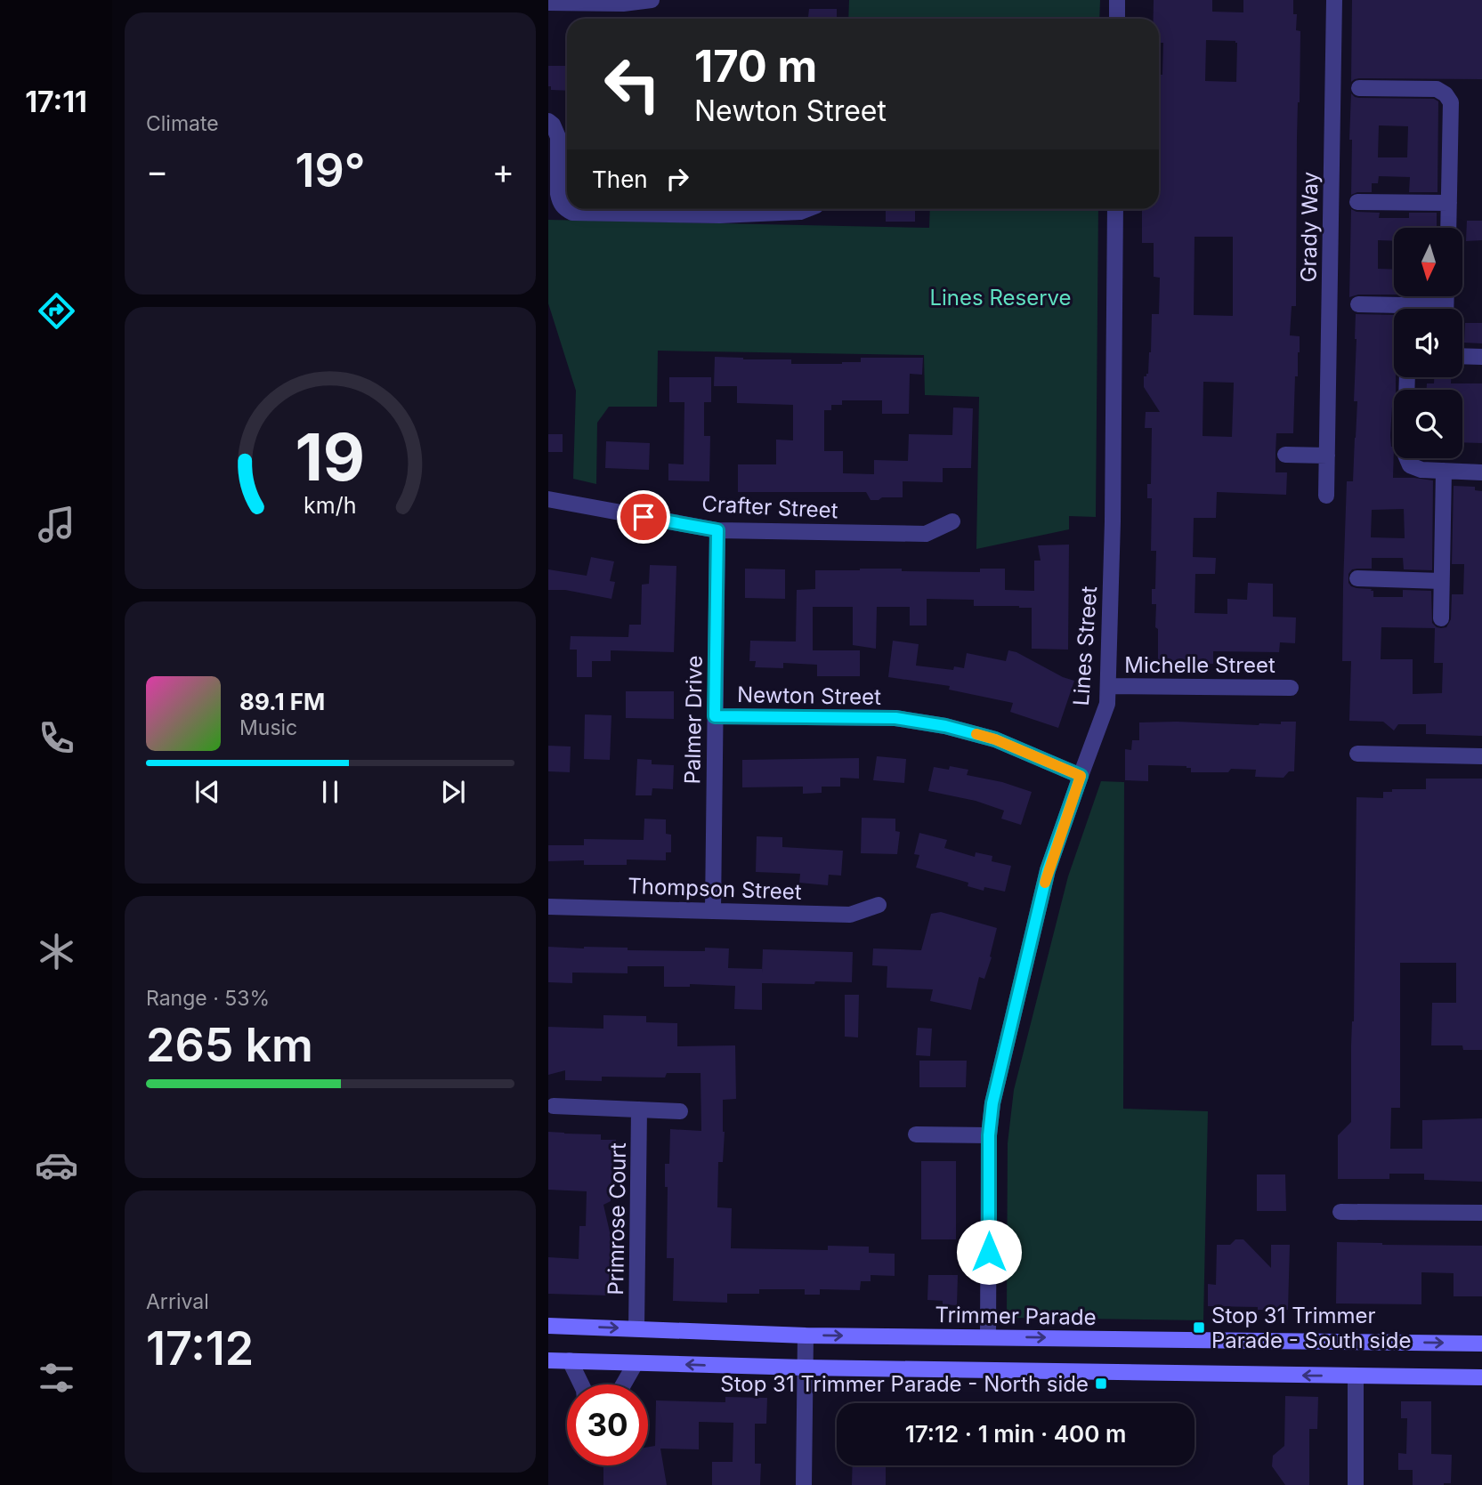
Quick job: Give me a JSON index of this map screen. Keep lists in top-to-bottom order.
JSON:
{
  "streets": {
    "main road": ["Trimmer Parade"],
    "street": [
      "Grady Way",
      "Crafter Street",
      "Lines Street",
      "Michelle Street",
      "Newton Street",
      "Palmer Drive",
      "Thompson Street",
      "Primrose Court"
    ]
  },
  "crossings": [
    ["Crafter Street", "Palmer Drive"],
    ["Lines Street", "Michelle Street"],
    ["Lines Street", "Newton Street"],
    ["Lines Street", "Trimmer Parade"],
    ["Newton Street", "Palmer Drive"],
    ["Palmer Drive", "Thompson Street"],
    ["Primrose Court", "Trimmer Parade"]
  ],
  "parks": ["Lines Reserve"],
  "places": {
    "transit": ["Stop 31 Trimmer Parade - South side", "Stop 31 Trimmer Parade - North side"]
  },
  "north": "bottom",
  "page": {
    "tabs": "17:11",
    "tile": [
      "Climate",
      ["Range · 53%", "265 km"],
      ["Arrival", "17:12"]
    ],
    "turn": ["170 m", "Newton Street"],
    "heat": ["−", "19°", "+"],
    "then": "Then",
    "song": ["89.1 FM", "Music"],
    "limit": "30",
    "trip": "17:12 · 1 min · 400 m",
    "gauge": ["19", "km/h"]
  }
}
